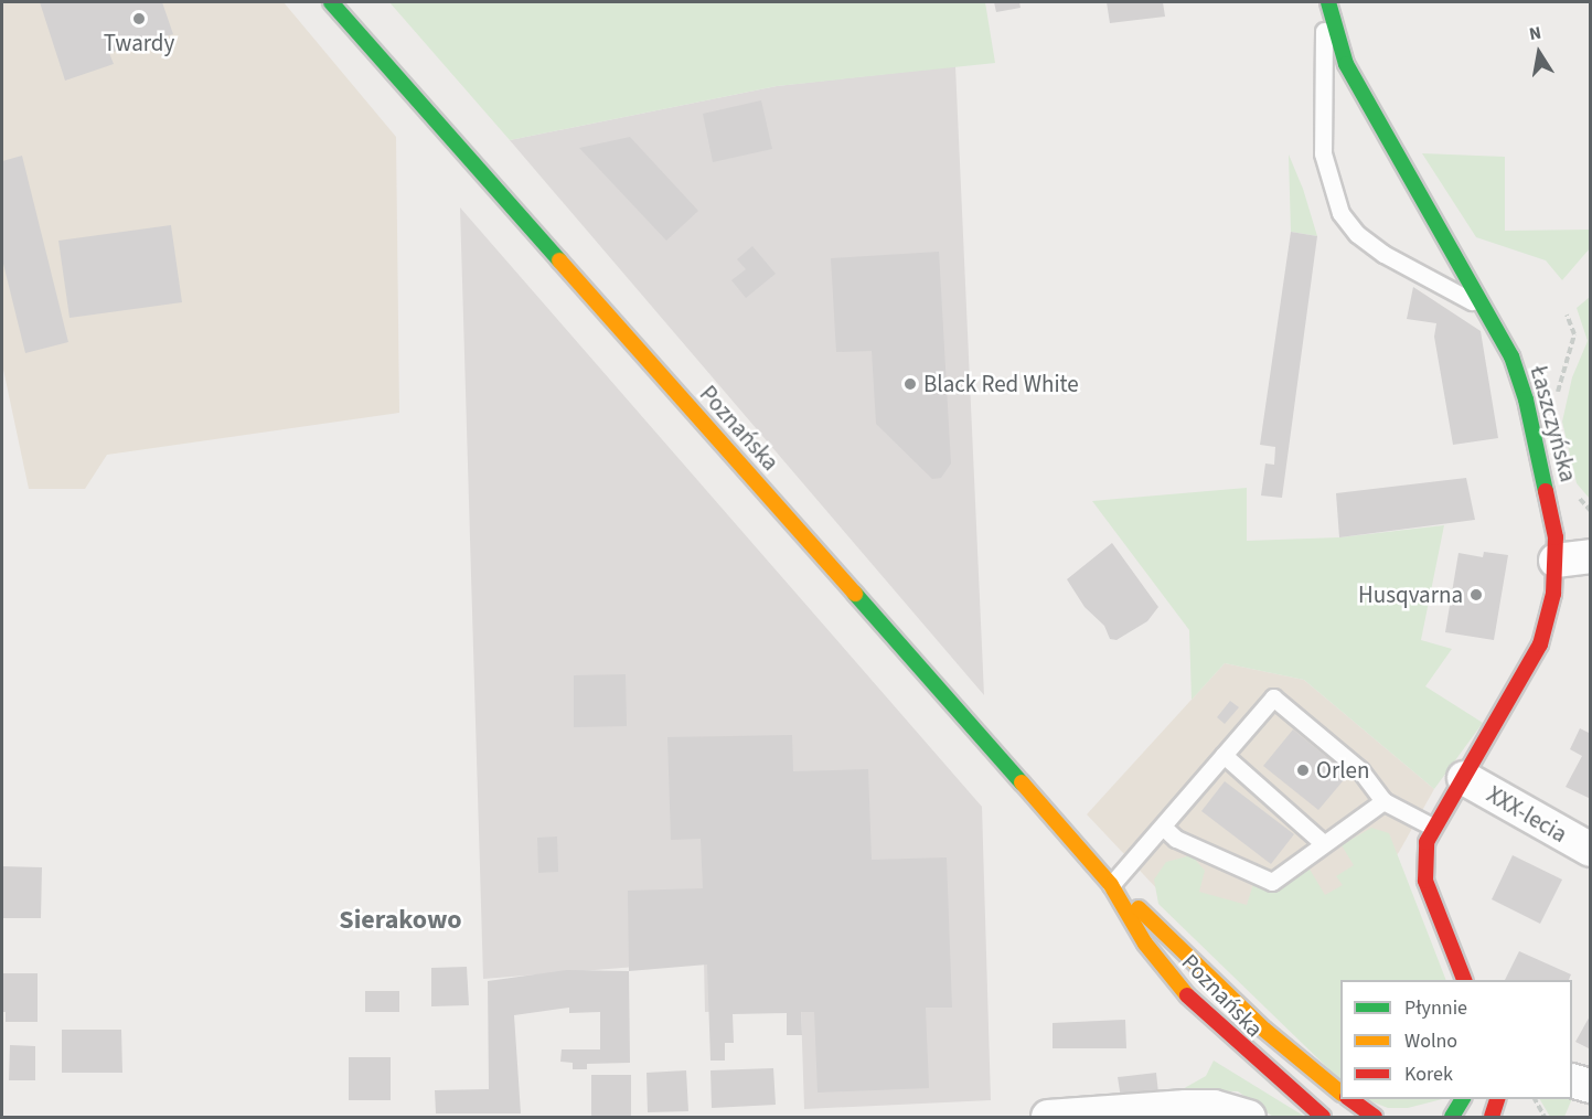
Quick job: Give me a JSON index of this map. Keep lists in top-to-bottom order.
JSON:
{
  "streets": {
    "main road": ["Łaszczyńska", "Poznańska"],
    "street": ["XXX-lecia"]
  },
  "crossings": [
    ["Łaszczyńska", "XXX-lecia"]
  ],
  "districts": ["Sierakowo"],
  "places": [
    "Twardy",
    "Black Red White",
    "Husqvarna",
    "Orlen"
  ],
  "legend": ["Płynnie", "Wolno", "Korek"],
  "north": "top"
}
